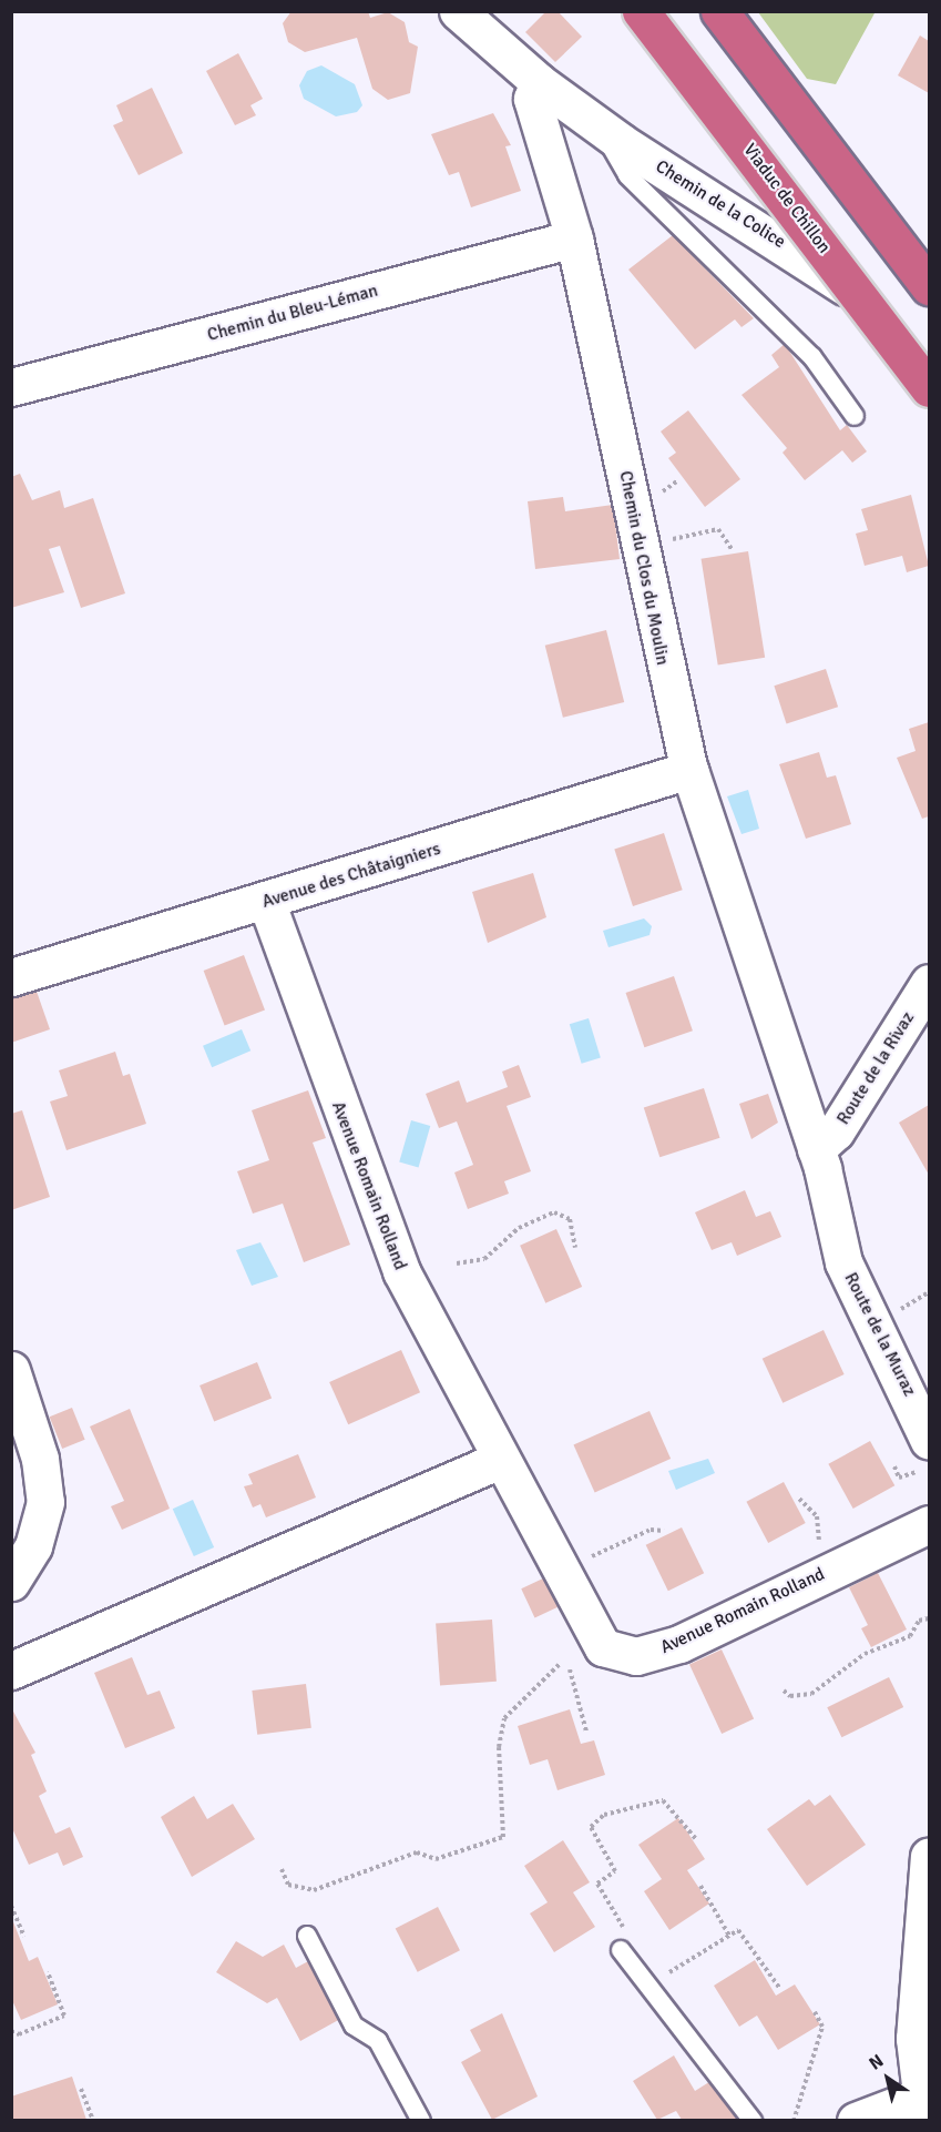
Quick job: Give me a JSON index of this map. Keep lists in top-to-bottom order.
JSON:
{
  "streets": {
    "highway": ["Viaduc de Chillon"],
    "street": [
      "Chemin de la Colice",
      "Chemin du Bleu-Léman",
      "Chemin du Clos du Moulin",
      "Avenue des Châtaigniers",
      "Route de la Rivaz",
      "Avenue Romain Rolland",
      "Route de la Muraz"
    ]
  },
  "crossings": [
    ["Chemin de la Colice", "Chemin du Clos du Moulin"],
    ["Chemin du Bleu-Léman", "Chemin du Clos du Moulin"],
    ["Chemin du Clos du Moulin", "Avenue des Châtaigniers"],
    ["Chemin du Clos du Moulin", "Route de la Rivaz"],
    ["Chemin du Clos du Moulin", "Route de la Muraz"],
    ["Avenue des Châtaigniers", "Avenue Romain Rolland"],
    ["Route de la Rivaz", "Route de la Muraz"]
  ],
  "north": "top left"
}
